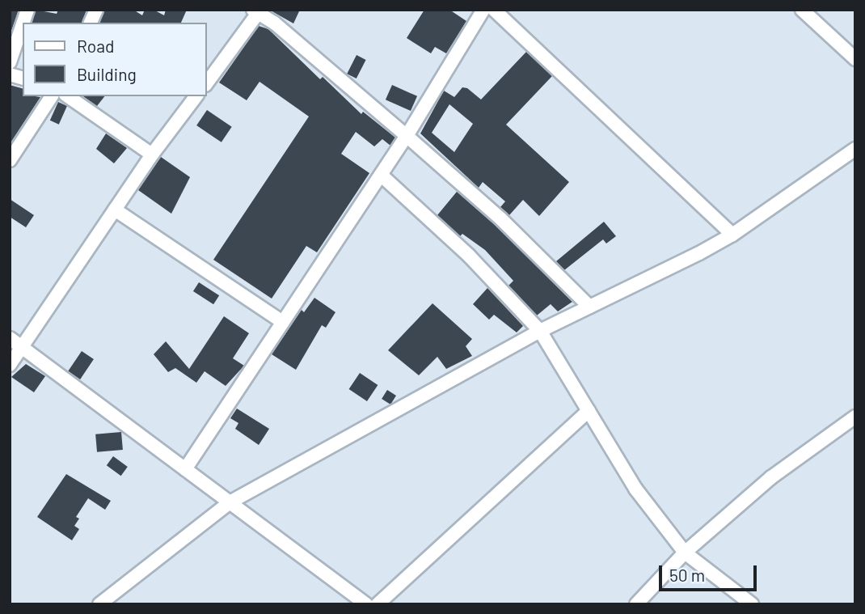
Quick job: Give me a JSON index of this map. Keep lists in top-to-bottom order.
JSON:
{
  "legend": ["Road", "Building"],
  "scale_bar": "50 m"
}
